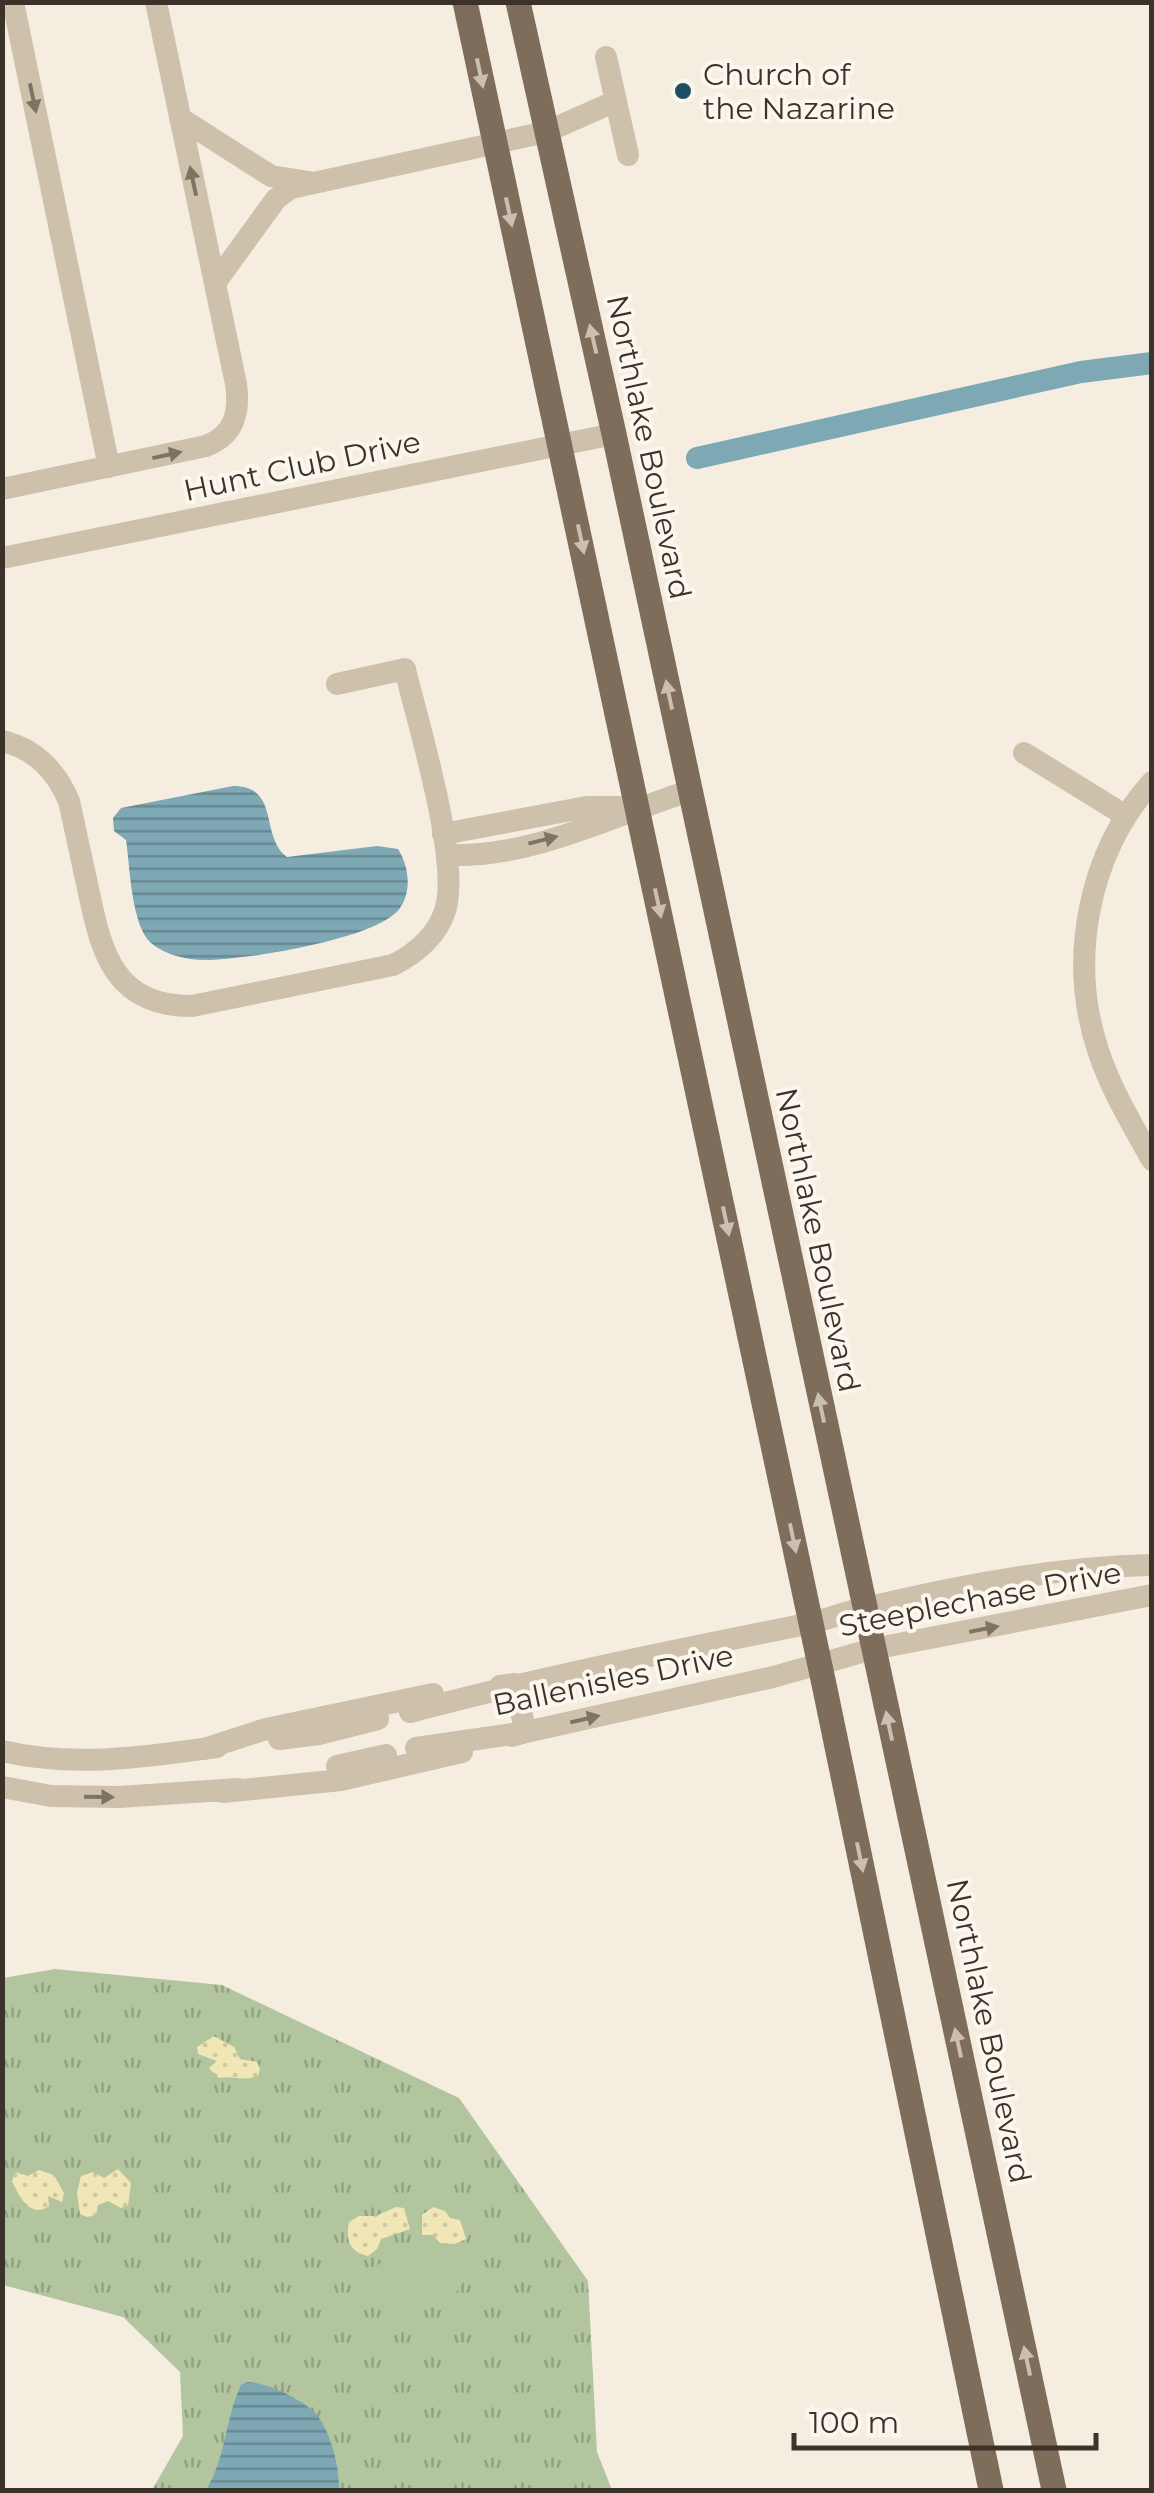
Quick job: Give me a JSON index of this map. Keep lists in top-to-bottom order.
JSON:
{
  "streets": {
    "main road": ["Northlake Boulevard"],
    "street": ["Hunt Club Drive", "Steeplechase Drive", "Ballenisles Drive"]
  },
  "crossings": [
    ["Northlake Boulevard", "Hunt Club Drive"],
    ["Northlake Boulevard", "Steeplechase Drive"],
    ["Steeplechase Drive", "Ballenisles Drive"]
  ],
  "places": ["Church of the Nazarine"],
  "scale_bar": "100 m"
}
